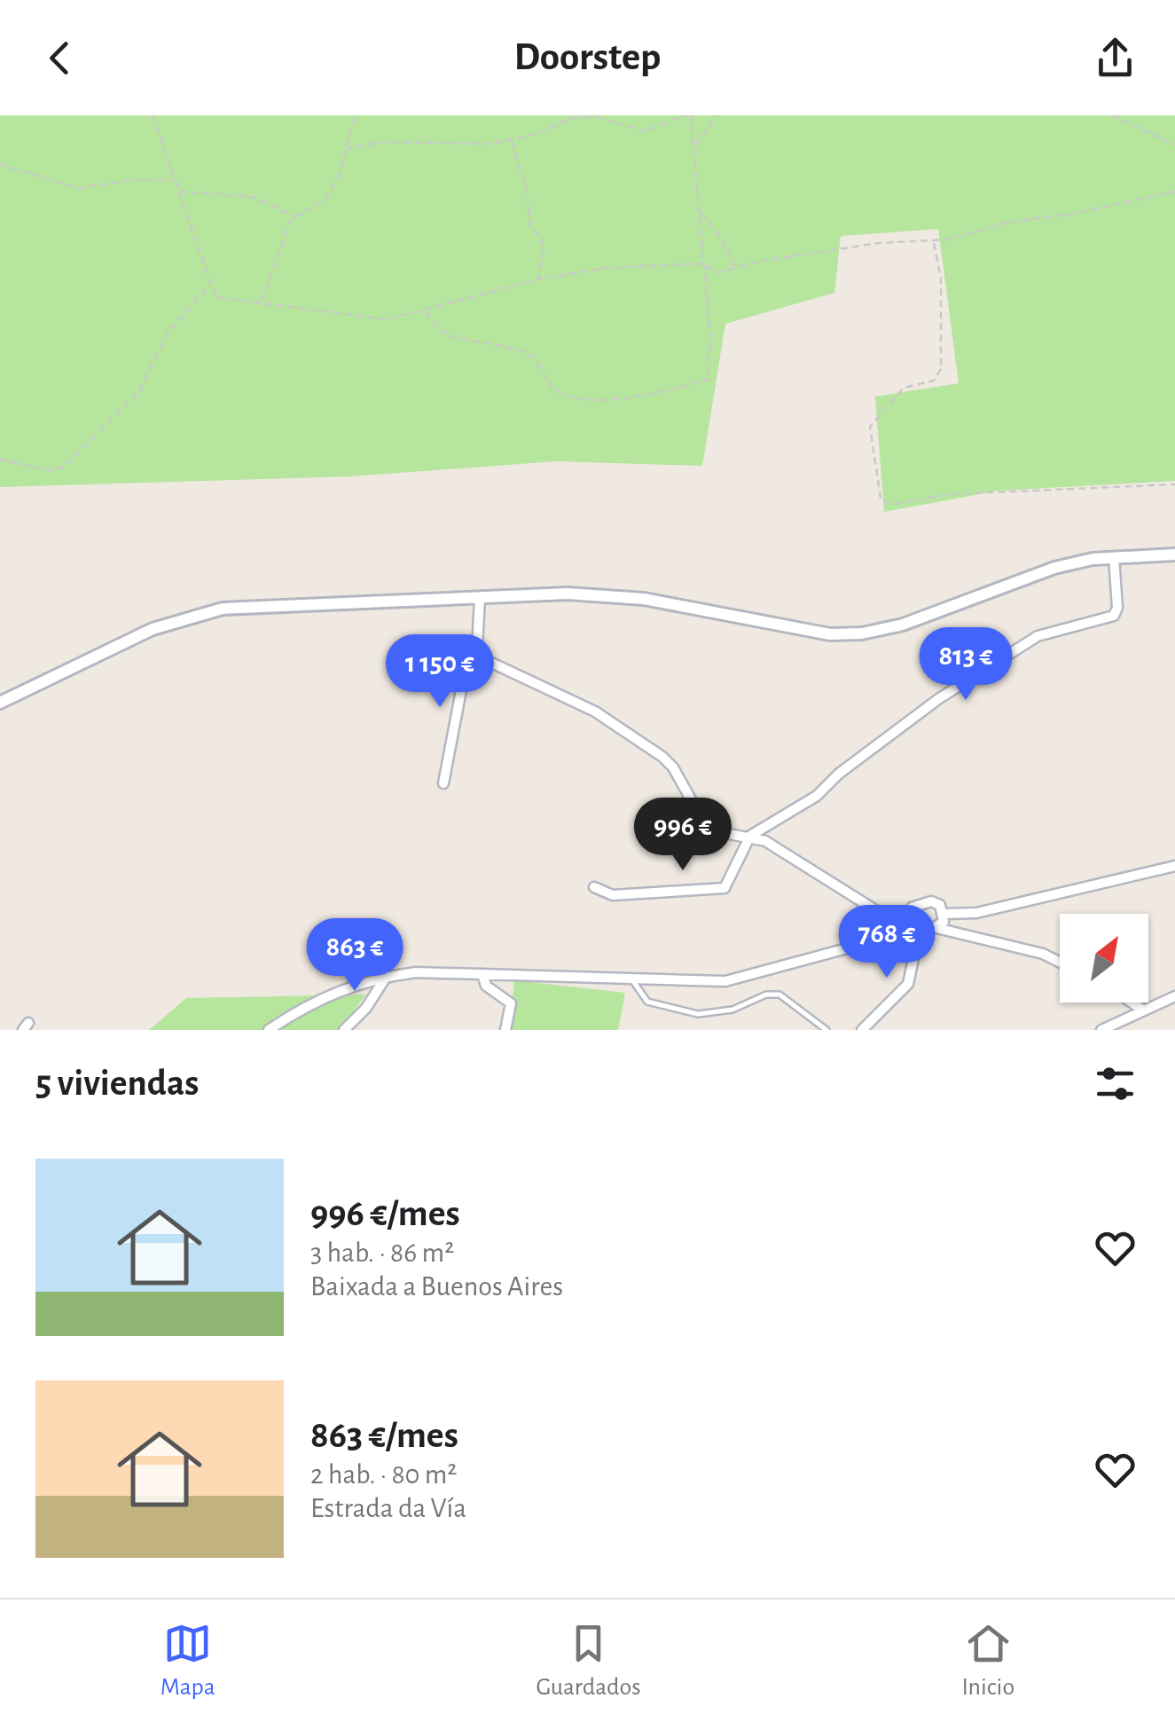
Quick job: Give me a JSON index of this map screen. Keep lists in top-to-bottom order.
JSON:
{
  "north": "top right",
  "page": {
    "header": "Doorstep",
    "price": [
      "813 €",
      "1 150 €",
      "996 €",
      "768 €",
      "863 €"
    ],
    "heading": "5 viviendas",
    "list": [
      {
        "name": "996 €/mes",
        "note": "3 hab. · 86 m² · Baixada a Buenos Aires"
      },
      {
        "name": "863 €/mes",
        "note": "2 hab. · 80 m² · Estrada da Vía"
      }
    ],
    "tabs": ["Mapa", "Guardados", "Inicio"]
  }
}
